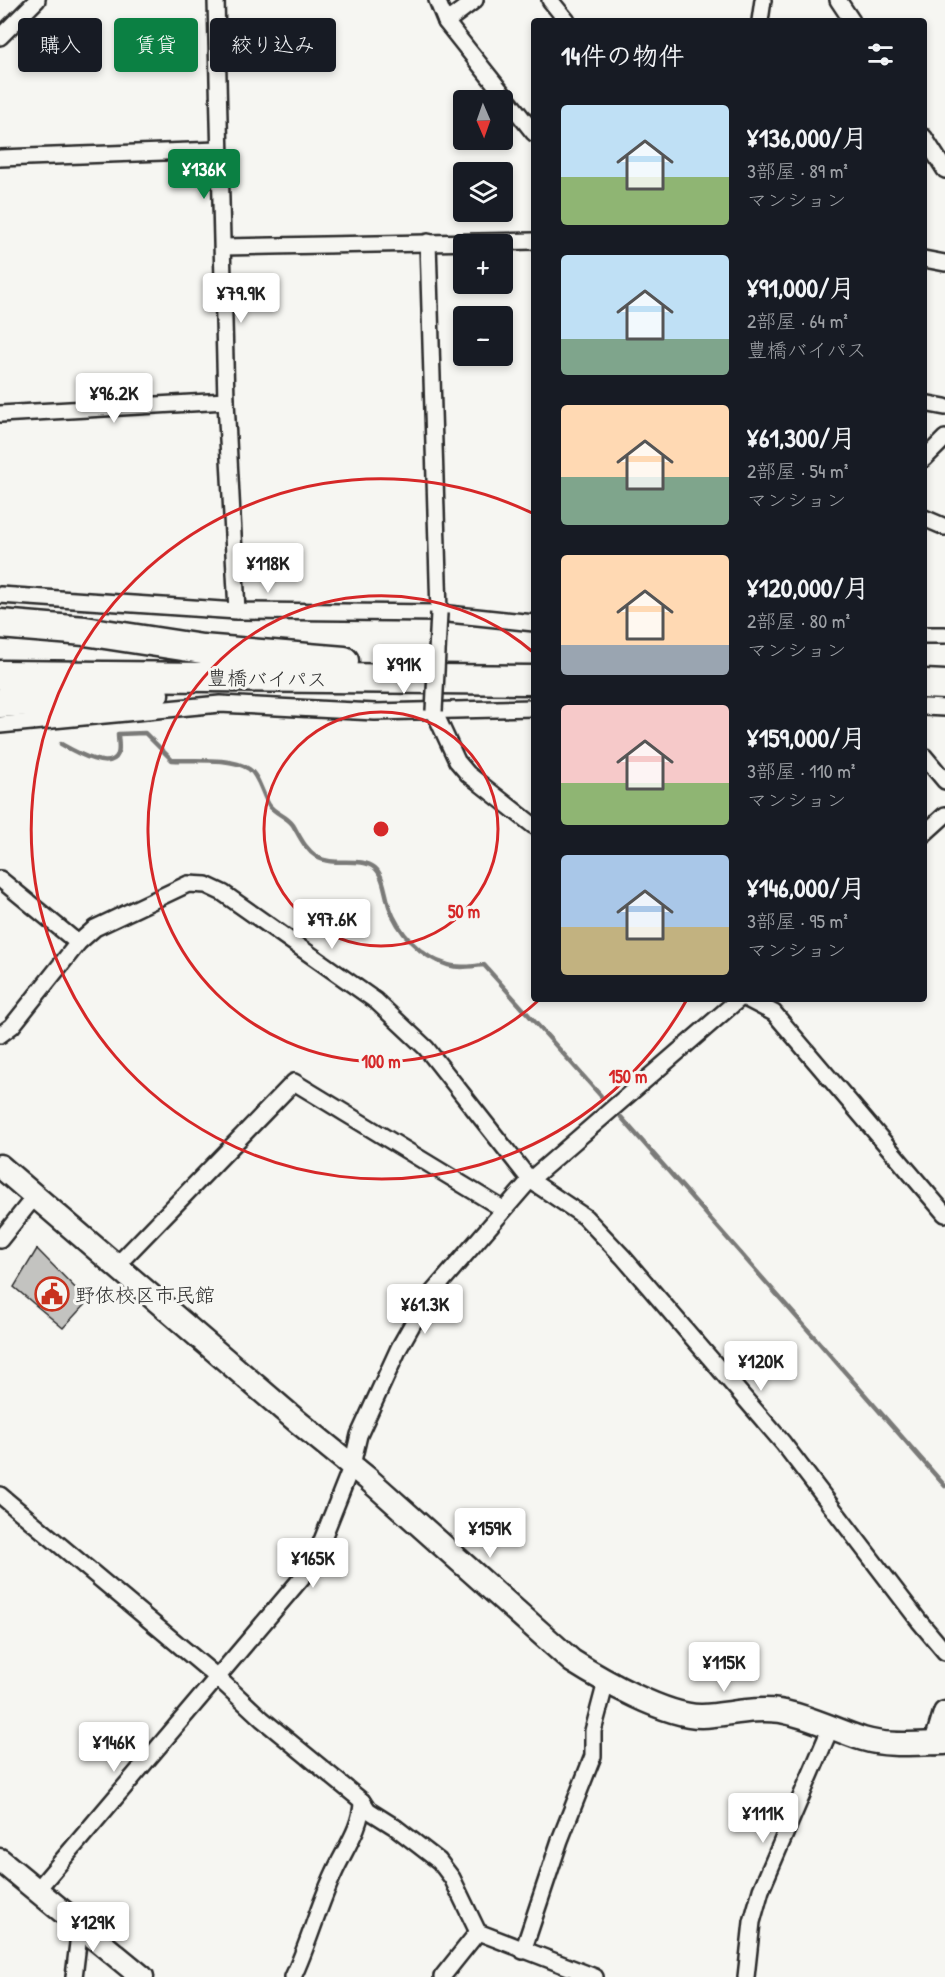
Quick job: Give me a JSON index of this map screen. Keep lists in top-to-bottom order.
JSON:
{
  "streets": {
    "highway": ["豊橋バイパス"]
  },
  "places": {
    "public building": ["野依校区市民館"]
  },
  "north": "bottom",
  "page": {
    "chip": ["購入", "賃貸", "絞り込み"],
    "heading": "14件の物件",
    "map_buttons": ["+", "−"],
    "list": [
      {
        "name": "¥136,000/月",
        "note": "3部屋 · 89 m² · マンション"
      },
      {
        "name": "¥91,000/月",
        "note": "2部屋 · 64 m² · 豊橋バイパス"
      },
      {
        "name": "¥61,300/月",
        "note": "2部屋 · 54 m² · マンション"
      },
      {
        "name": "¥120,000/月",
        "note": "2部屋 · 80 m² · マンション"
      },
      {
        "name": "¥159,000/月",
        "note": "3部屋 · 110 m² · マンション"
      },
      {
        "name": "¥146,000/月",
        "note": "3部屋 · 95 m² · マンション"
      }
    ],
    "price": [
      "¥136K",
      "¥79.9K",
      "¥96.2K",
      "¥118K",
      "¥91K",
      "¥97.6K",
      "¥61.3K",
      "¥120K",
      "¥159K",
      "¥165K",
      "¥115K",
      "¥146K",
      "¥111K",
      "¥129K"
    ]
  },
  "rings": ["50 m", "100 m", "150 m"]
}
